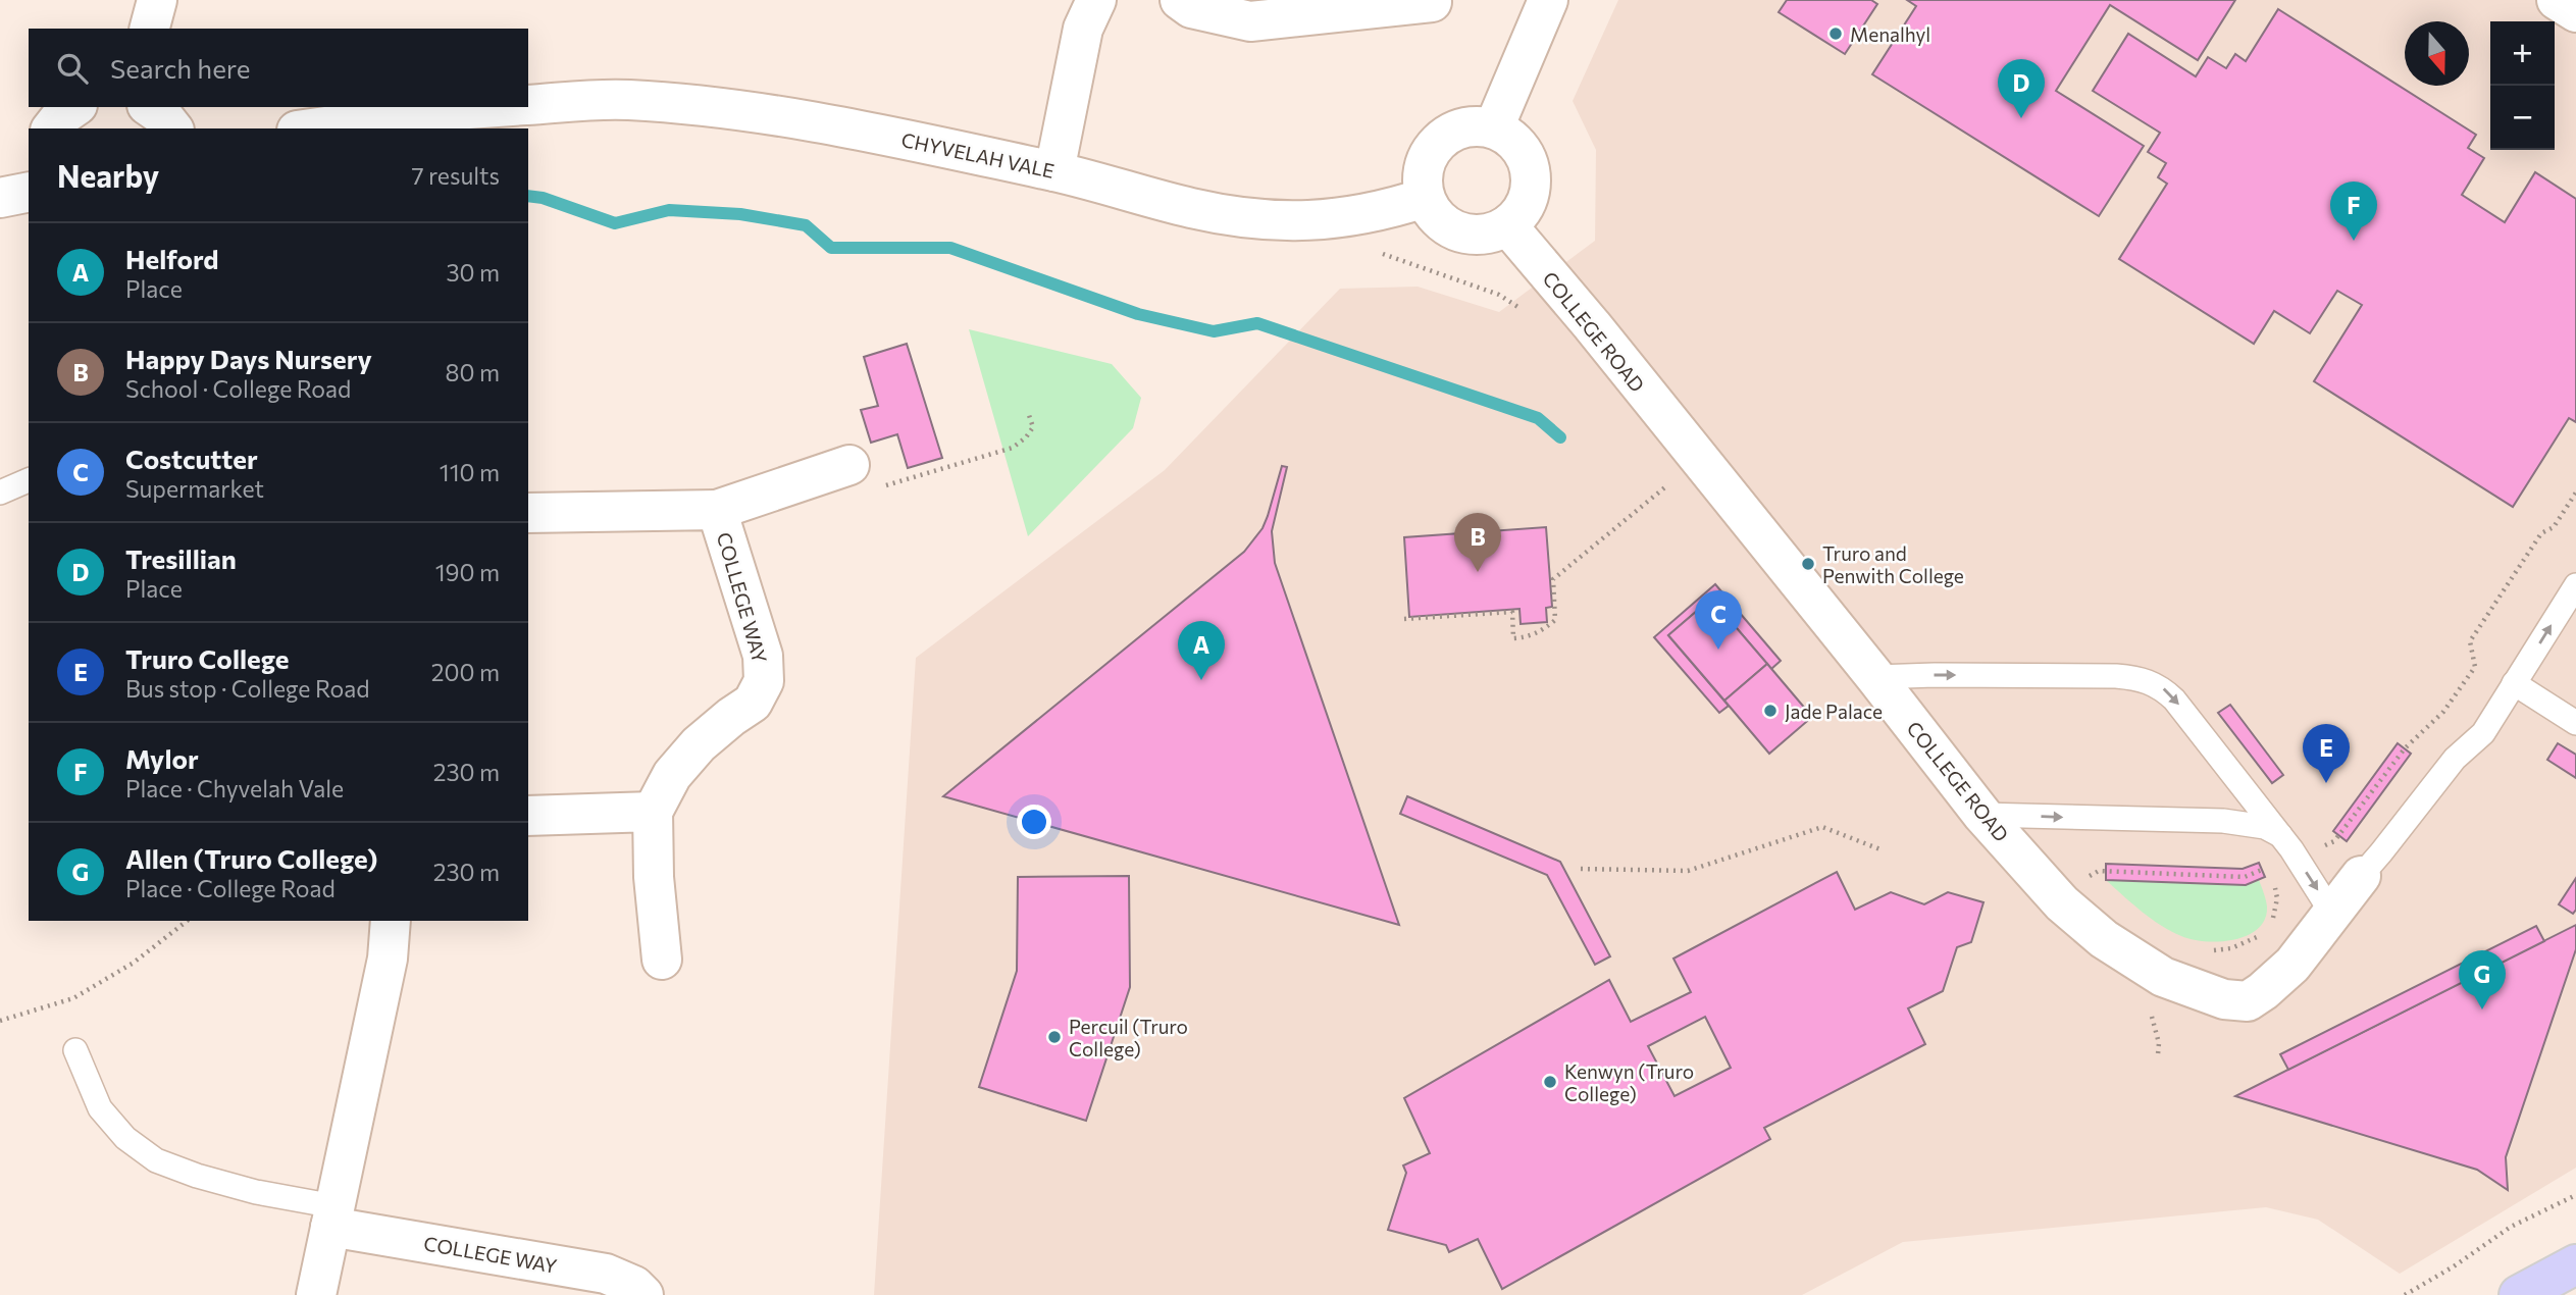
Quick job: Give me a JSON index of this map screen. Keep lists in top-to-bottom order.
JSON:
{
  "streets": {
    "street": ["CHYVELAH VALE", "COLLEGE ROAD", "COLLEGE WAY"]
  },
  "crossings": [
    ["CHYVELAH VALE", "COLLEGE ROAD"]
  ],
  "places": [
    "Menalhyl",
    "Truro and Penwith College",
    "Jade Palace",
    "Percuil (Truro College)",
    "Kenwyn (Truro College)"
  ],
  "north": "bottom",
  "page": {
    "map_buttons": ["+", "−"],
    "search": "Search here",
    "pins": [
      "D",
      "F",
      "B",
      "C",
      "A",
      "E",
      "G"
    ],
    "heading": ["Nearby", "7 results"],
    "list": [
      {
        "mark": "A",
        "name": "Helford",
        "note": "Place",
        "value": "30 m"
      },
      {
        "mark": "B",
        "name": "Happy Days Nursery",
        "note": "School · College Road",
        "value": "80 m"
      },
      {
        "mark": "C",
        "name": "Costcutter",
        "note": "Supermarket",
        "value": "110 m"
      },
      {
        "mark": "D",
        "name": "Tresillian",
        "note": "Place",
        "value": "190 m"
      },
      {
        "mark": "E",
        "name": "Truro College",
        "note": "Bus stop · College Road",
        "value": "200 m"
      },
      {
        "mark": "F",
        "name": "Mylor",
        "note": "Place · Chyvelah Vale",
        "value": "230 m"
      },
      {
        "mark": "G",
        "name": "Allen (Truro College)",
        "note": "Place · College Road",
        "value": "230 m"
      }
    ]
  }
}
